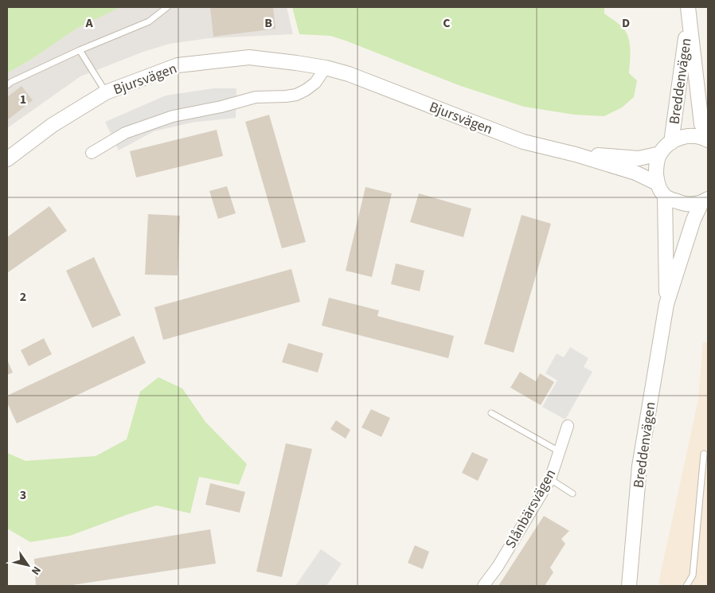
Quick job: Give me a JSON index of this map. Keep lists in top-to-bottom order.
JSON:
{
  "streets": {
    "street": ["Bjursvägen", "Breddenvägen", "Slånbärsvägen"]
  },
  "crossings": [
    ["Bjursvägen", "Breddenvägen"]
  ],
  "north": "bottom right",
  "grid": {
    "columns": [
      "A",
      "B",
      "C",
      "D"
    ],
    "rows": ["1", "2", "3"]
  }
}
